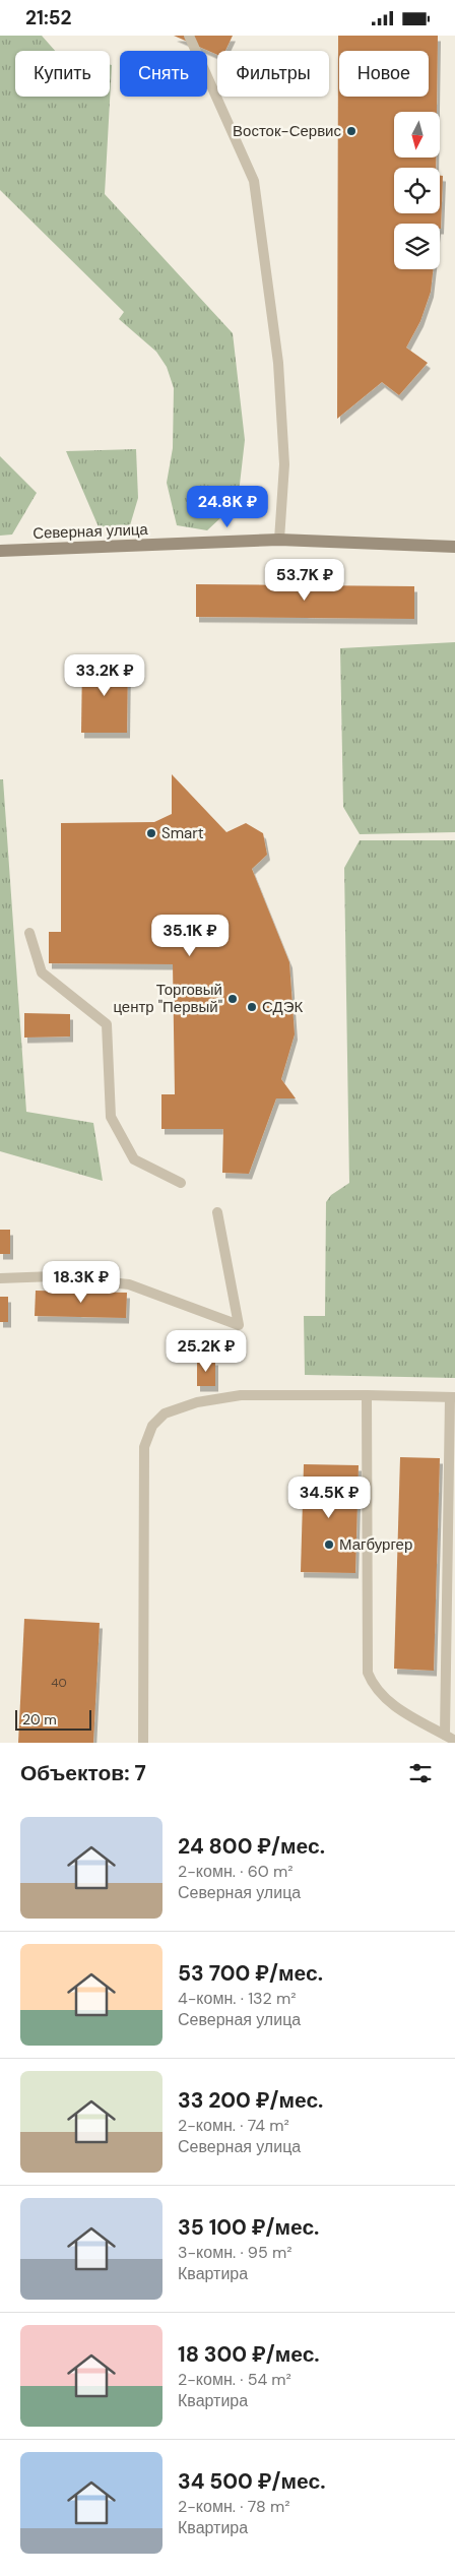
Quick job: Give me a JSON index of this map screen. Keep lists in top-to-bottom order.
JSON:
{
  "streets": {
    "main road": ["Северная улица"]
  },
  "places": [
    "Восток-Сервис",
    "Smart",
    "Торговый центр \"Первый\"",
    "СДЭК",
    "Магбургер"
  ],
  "house_numbers": ["40"],
  "scale_bar": "20 m",
  "north": "bottom",
  "page": {
    "status": "21:52",
    "chip": [
      "Купить",
      "Снять",
      "Фильтры",
      "Новое"
    ],
    "price": [
      "24.8K ₽",
      "53.7K ₽",
      "33.2K ₽",
      "35.1K ₽",
      "18.3K ₽",
      "25.2K ₽",
      "34.5K ₽"
    ],
    "scale": "20 m",
    "heading": "Объектов: 7",
    "list": [
      {
        "name": "24 800 ₽/мес.",
        "note": "2-комн. · 60 m² · Северная улица"
      },
      {
        "name": "53 700 ₽/мес.",
        "note": "4-комн. · 132 m² · Северная улица"
      },
      {
        "name": "33 200 ₽/мес.",
        "note": "2-комн. · 74 m² · Северная улица"
      },
      {
        "name": "35 100 ₽/мес.",
        "note": "3-комн. · 95 m² · Квартира"
      },
      {
        "name": "18 300 ₽/мес.",
        "note": "2-комн. · 54 m² · Квартира"
      },
      {
        "name": "34 500 ₽/мес.",
        "note": "2-комн. · 78 m² · Квартира"
      }
    ]
  }
}
